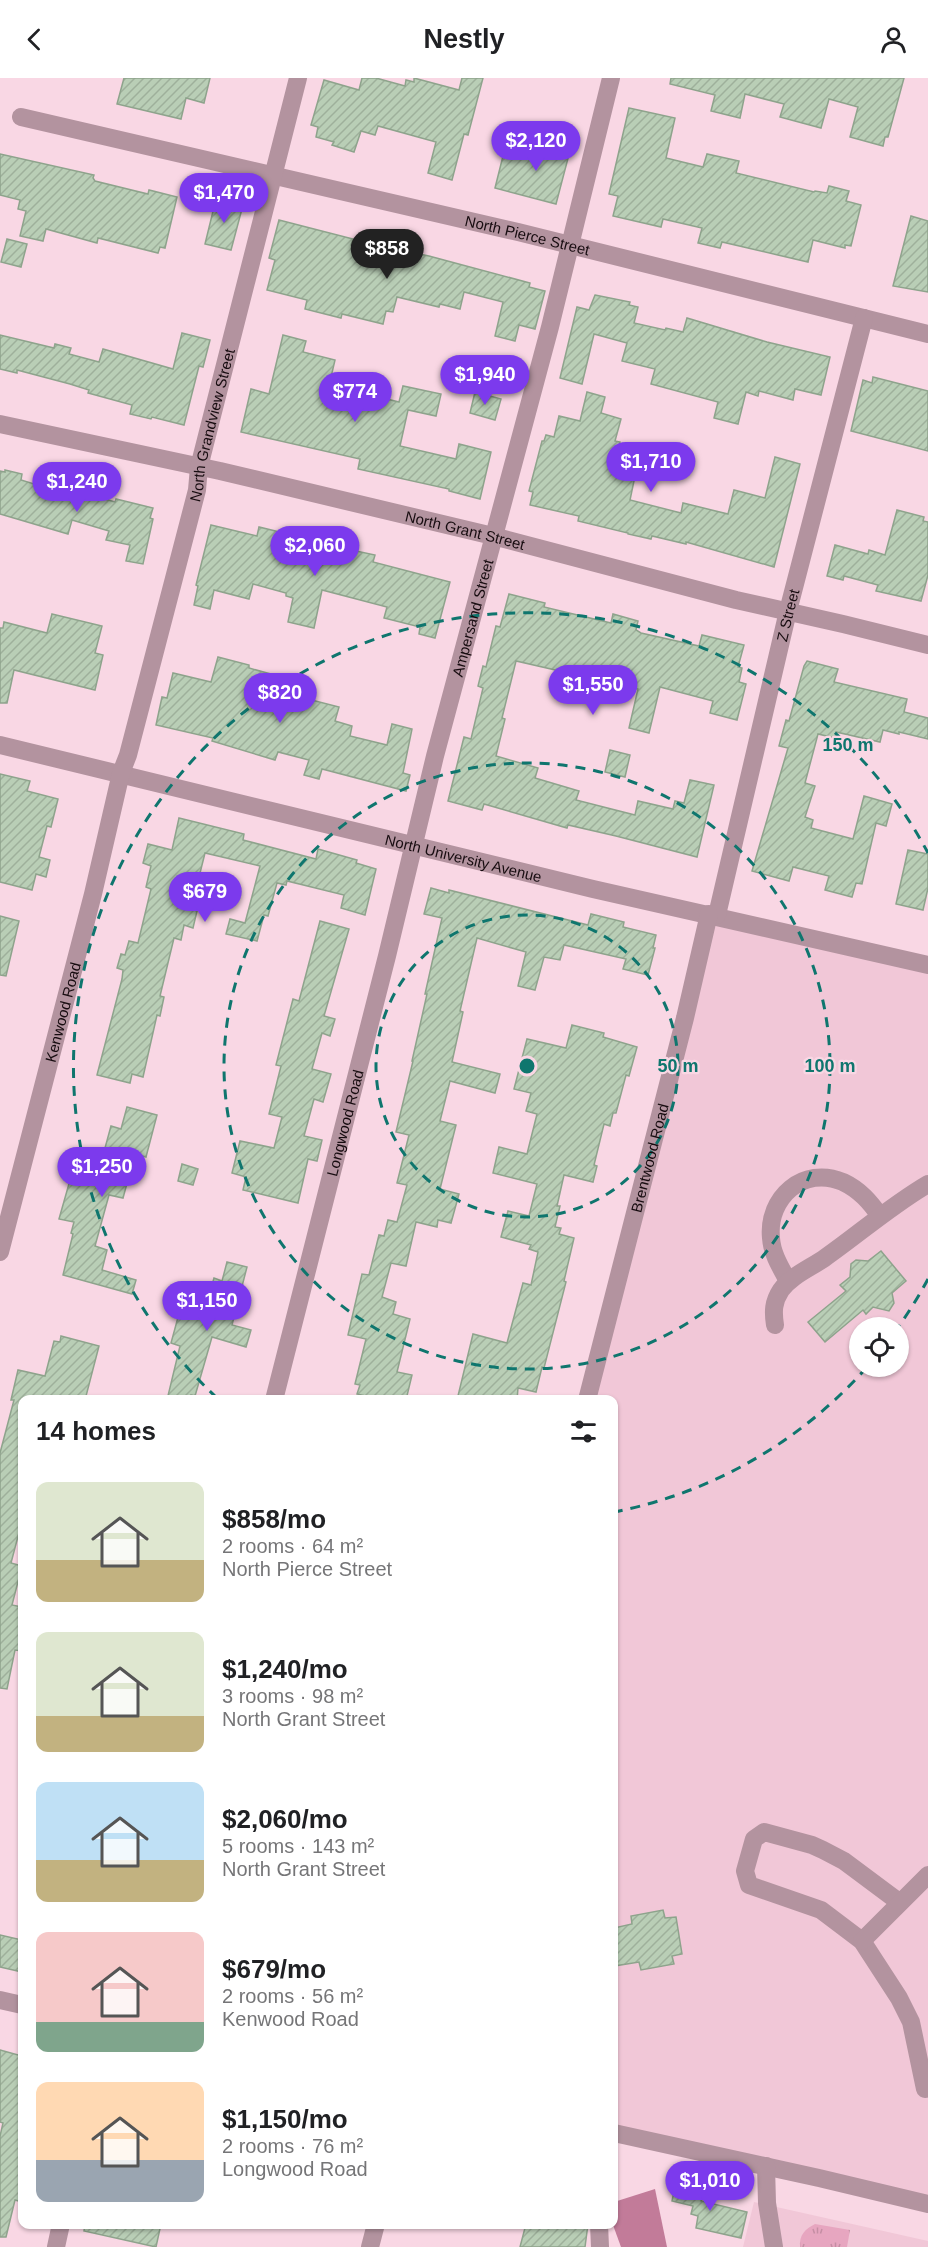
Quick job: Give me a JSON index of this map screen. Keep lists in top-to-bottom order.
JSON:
{
  "streets": {
    "street": [
      "North Pierce Street",
      "North Grandview Street",
      "North Grant Street",
      "Z Street",
      "Ampersand Street",
      "North University Avenue",
      "Kenwood Road",
      "Longwood Road",
      "Brentwood Road"
    ]
  },
  "crossings": [
    ["North Pierce Street", "North Grandview Street"],
    ["North Pierce Street", "Z Street"],
    ["North Pierce Street", "Ampersand Street"],
    ["North Grandview Street", "North Grant Street"],
    ["North Grandview Street", "North University Avenue"],
    ["North Grandview Street", "Kenwood Road"],
    ["North Grant Street", "Z Street"],
    ["North Grant Street", "Ampersand Street"],
    ["Z Street", "North University Avenue"],
    ["Z Street", "Brentwood Road"],
    ["Ampersand Street", "North University Avenue"],
    ["Ampersand Street", "Longwood Road"],
    ["North University Avenue", "Kenwood Road"],
    ["North University Avenue", "Longwood Road"],
    ["North University Avenue", "Brentwood Road"]
  ],
  "page": {
    "header": "Nestly",
    "price": [
      "$2,120",
      "$1,470",
      "$858",
      "$1,940",
      "$774",
      "$1,710",
      "$1,240",
      "$2,060",
      "$1,550",
      "$820",
      "$679",
      "$1,250",
      "$1,150",
      "$1,010"
    ],
    "heading": "14 homes",
    "list": [
      {
        "name": "$858/mo",
        "note": "2 rooms · 64 m² · North Pierce Street"
      },
      {
        "name": "$1,240/mo",
        "note": "3 rooms · 98 m² · North Grant Street"
      },
      {
        "name": "$2,060/mo",
        "note": "5 rooms · 143 m² · North Grant Street"
      },
      {
        "name": "$679/mo",
        "note": "2 rooms · 56 m² · Kenwood Road"
      },
      {
        "name": "$1,150/mo",
        "note": "2 rooms · 76 m² · Longwood Road"
      }
    ]
  },
  "rings": ["150 m", "50 m", "100 m"]
}
